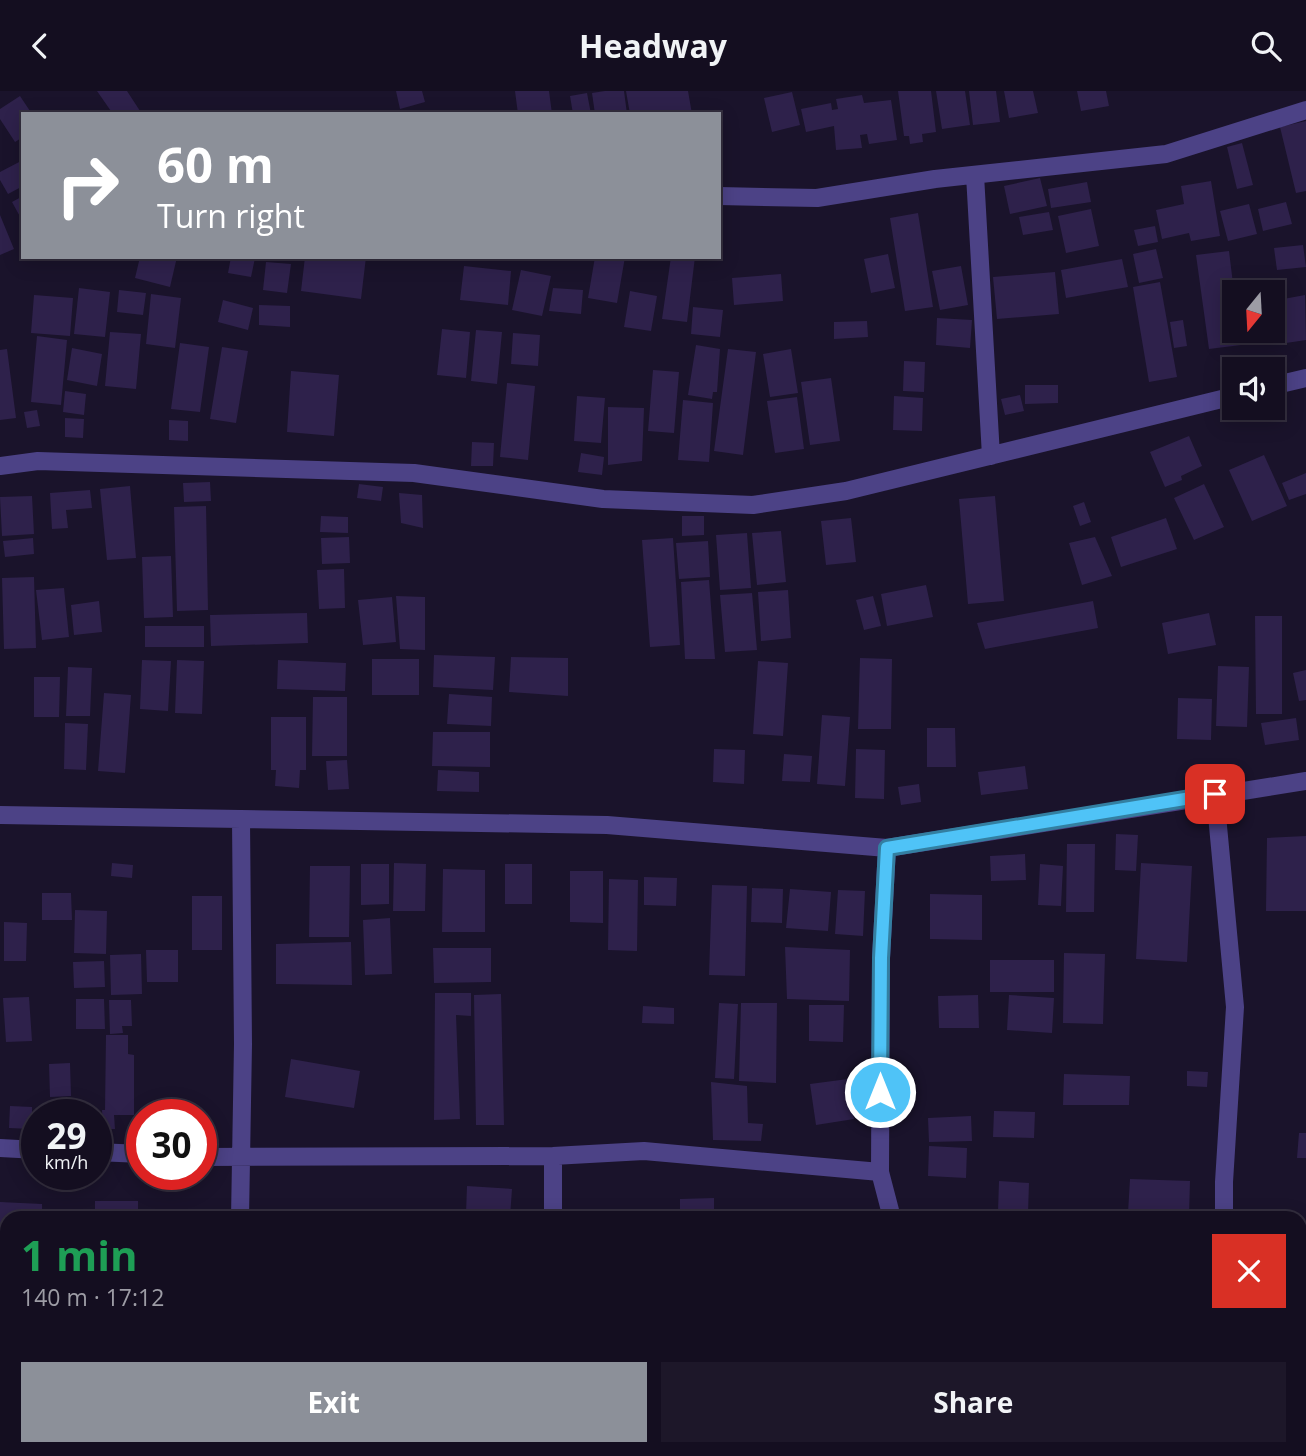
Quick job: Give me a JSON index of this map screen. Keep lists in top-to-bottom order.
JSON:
{
  "north": "bottom",
  "page": {
    "header": "Headway",
    "turn": ["60 m", "Turn right"],
    "speed": "29 km/h",
    "limit": "30",
    "heading": ["1 min", "140 m · 17:12"],
    "buttons": ["Exit", "Share"]
  }
}
